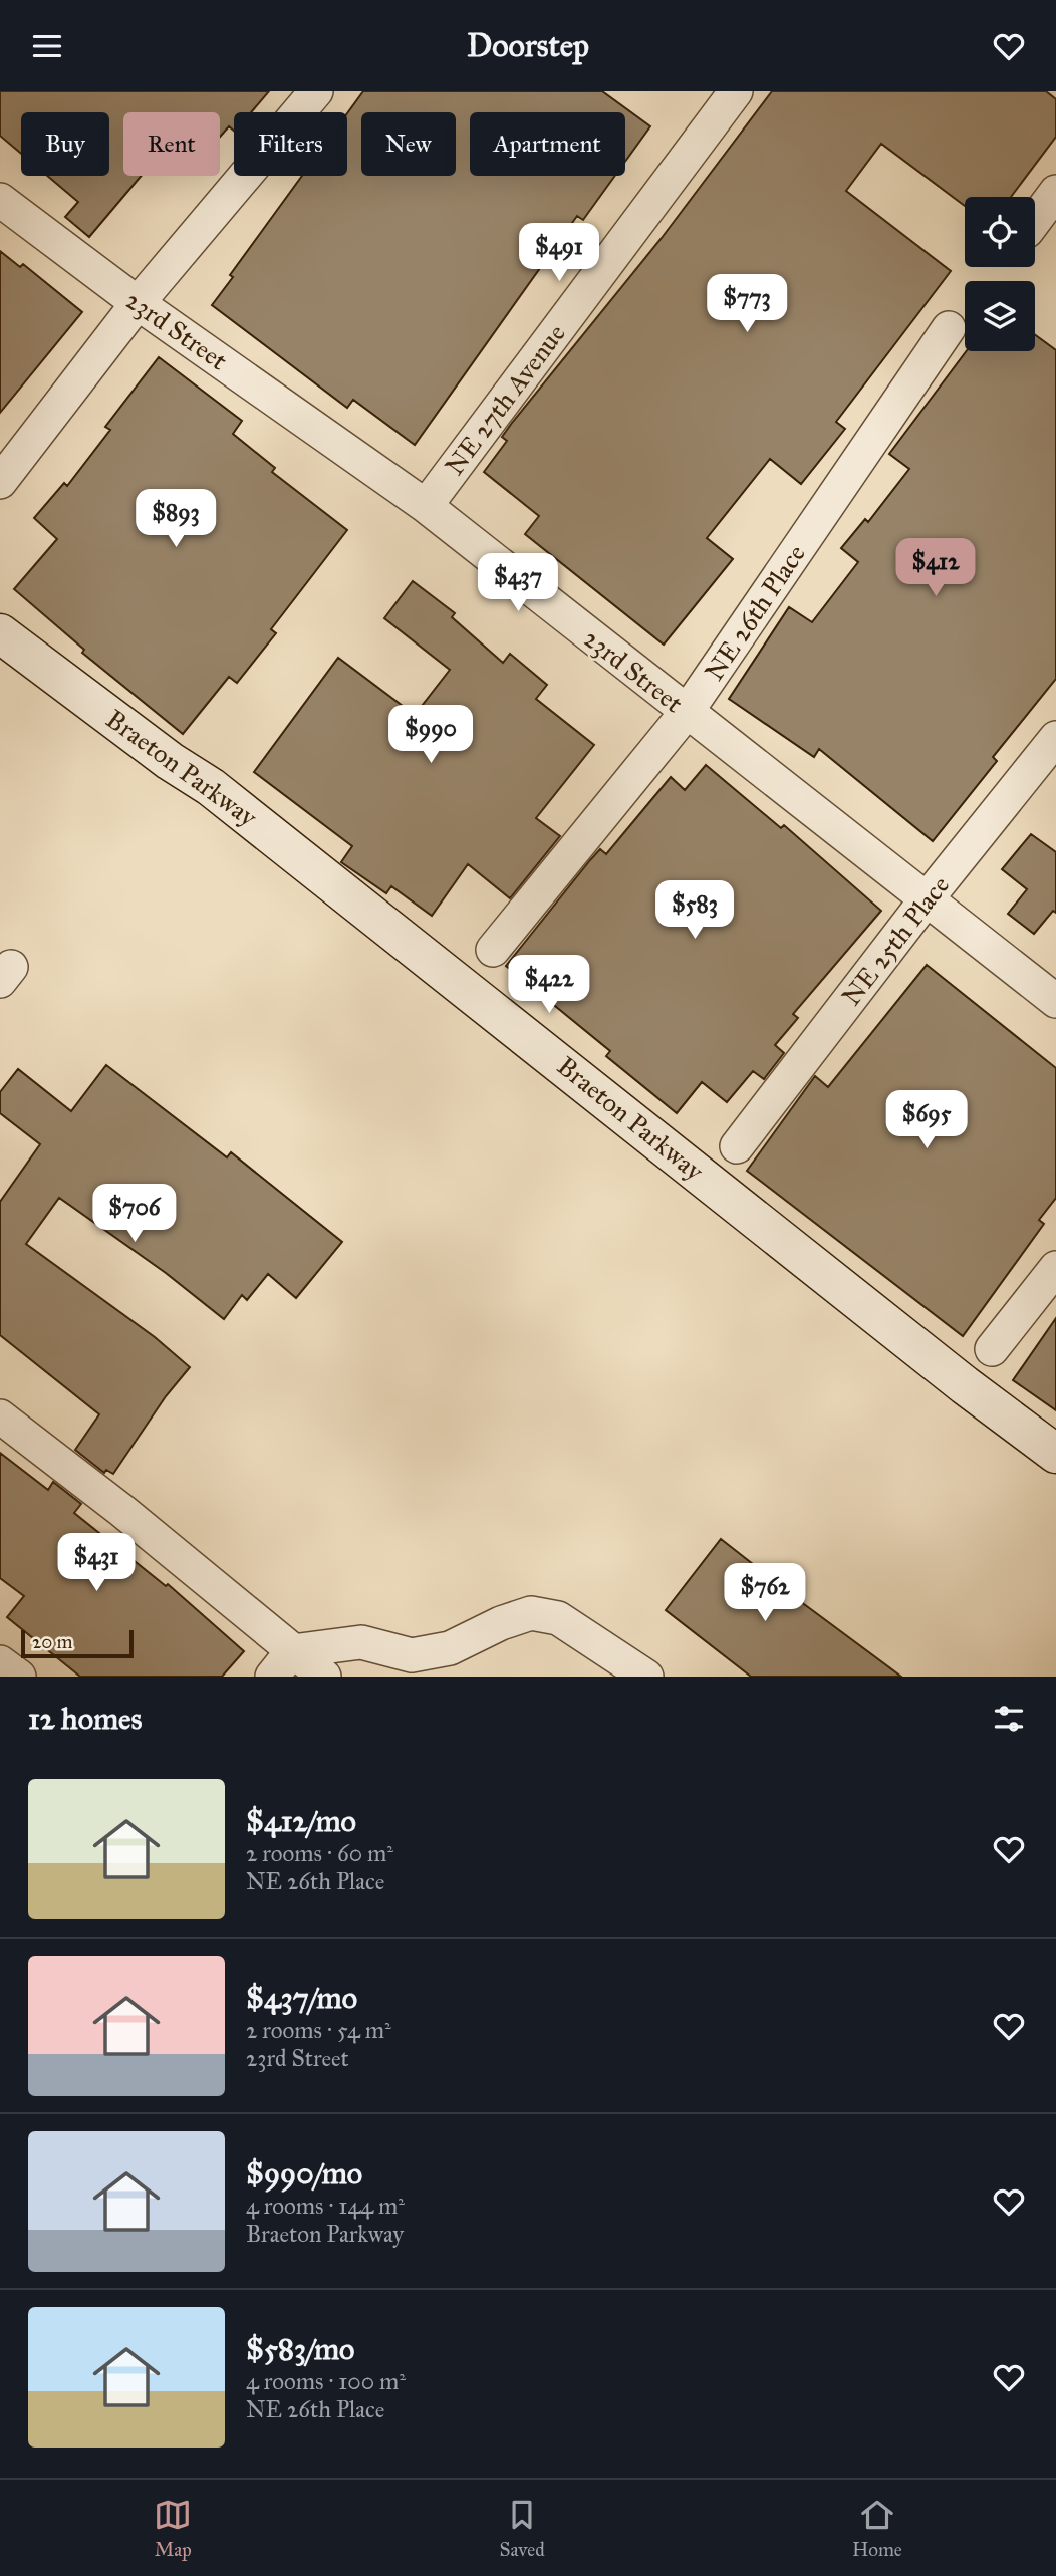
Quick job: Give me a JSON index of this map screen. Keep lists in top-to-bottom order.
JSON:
{
  "streets": {
    "street": [
      "23rd Street",
      "NE 27th Avenue",
      "NE 26th Place",
      "Braeton Parkway",
      "NE 25th Place"
    ]
  },
  "crossings": [
    ["23rd Street", "NE 27th Avenue"],
    ["23rd Street", "NE 26th Place"],
    ["23rd Street", "NE 25th Place"]
  ],
  "scale_bar": "20 m",
  "page": {
    "header": "Doorstep",
    "chip": [
      "Buy",
      "Rent",
      "Filters",
      "New",
      "Apartment"
    ],
    "price": [
      "$491",
      "$773",
      "$893",
      "$412",
      "$437",
      "$990",
      "$583",
      "$422",
      "$695",
      "$706",
      "$431",
      "$762"
    ],
    "scale": "20 m",
    "heading": "12 homes",
    "list": [
      {
        "name": "$412/mo",
        "note": "2 rooms · 60 m² · NE 26th Place"
      },
      {
        "name": "$437/mo",
        "note": "2 rooms · 54 m² · 23rd Street"
      },
      {
        "name": "$990/mo",
        "note": "4 rooms · 144 m² · Braeton Parkway"
      },
      {
        "name": "$583/mo",
        "note": "4 rooms · 100 m² · NE 26th Place"
      }
    ],
    "tabs": ["Map", "Saved", "Home"]
  }
}
